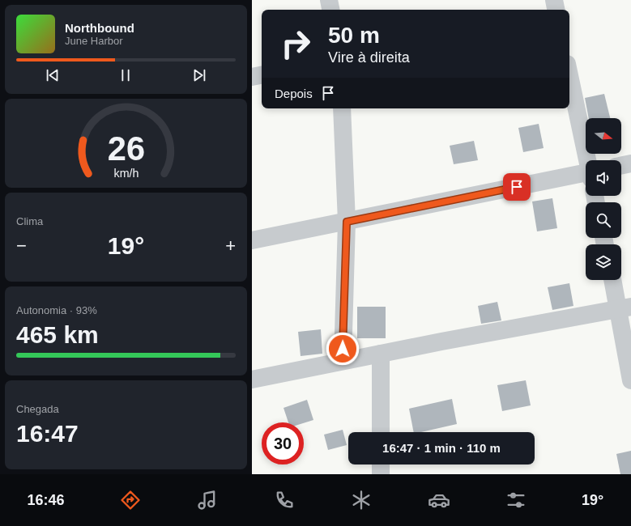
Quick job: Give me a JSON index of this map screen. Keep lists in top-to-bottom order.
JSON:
{
  "north": "right",
  "page": {
    "turn": ["50 m", "Vire à direita"],
    "song": ["Northbound", "June Harbor"],
    "then": "Depois",
    "tile": [
      "Clima",
      ["Autonomia · 93%", "465 km"],
      ["Chegada", "16:47"]
    ],
    "heat": ["−", "19°", "+"],
    "limit": "30",
    "trip": "16:47 · 1 min · 110 m",
    "tabs": ["16:46", "19°"],
    "gauge": ["26", "km/h"]
  }
}
